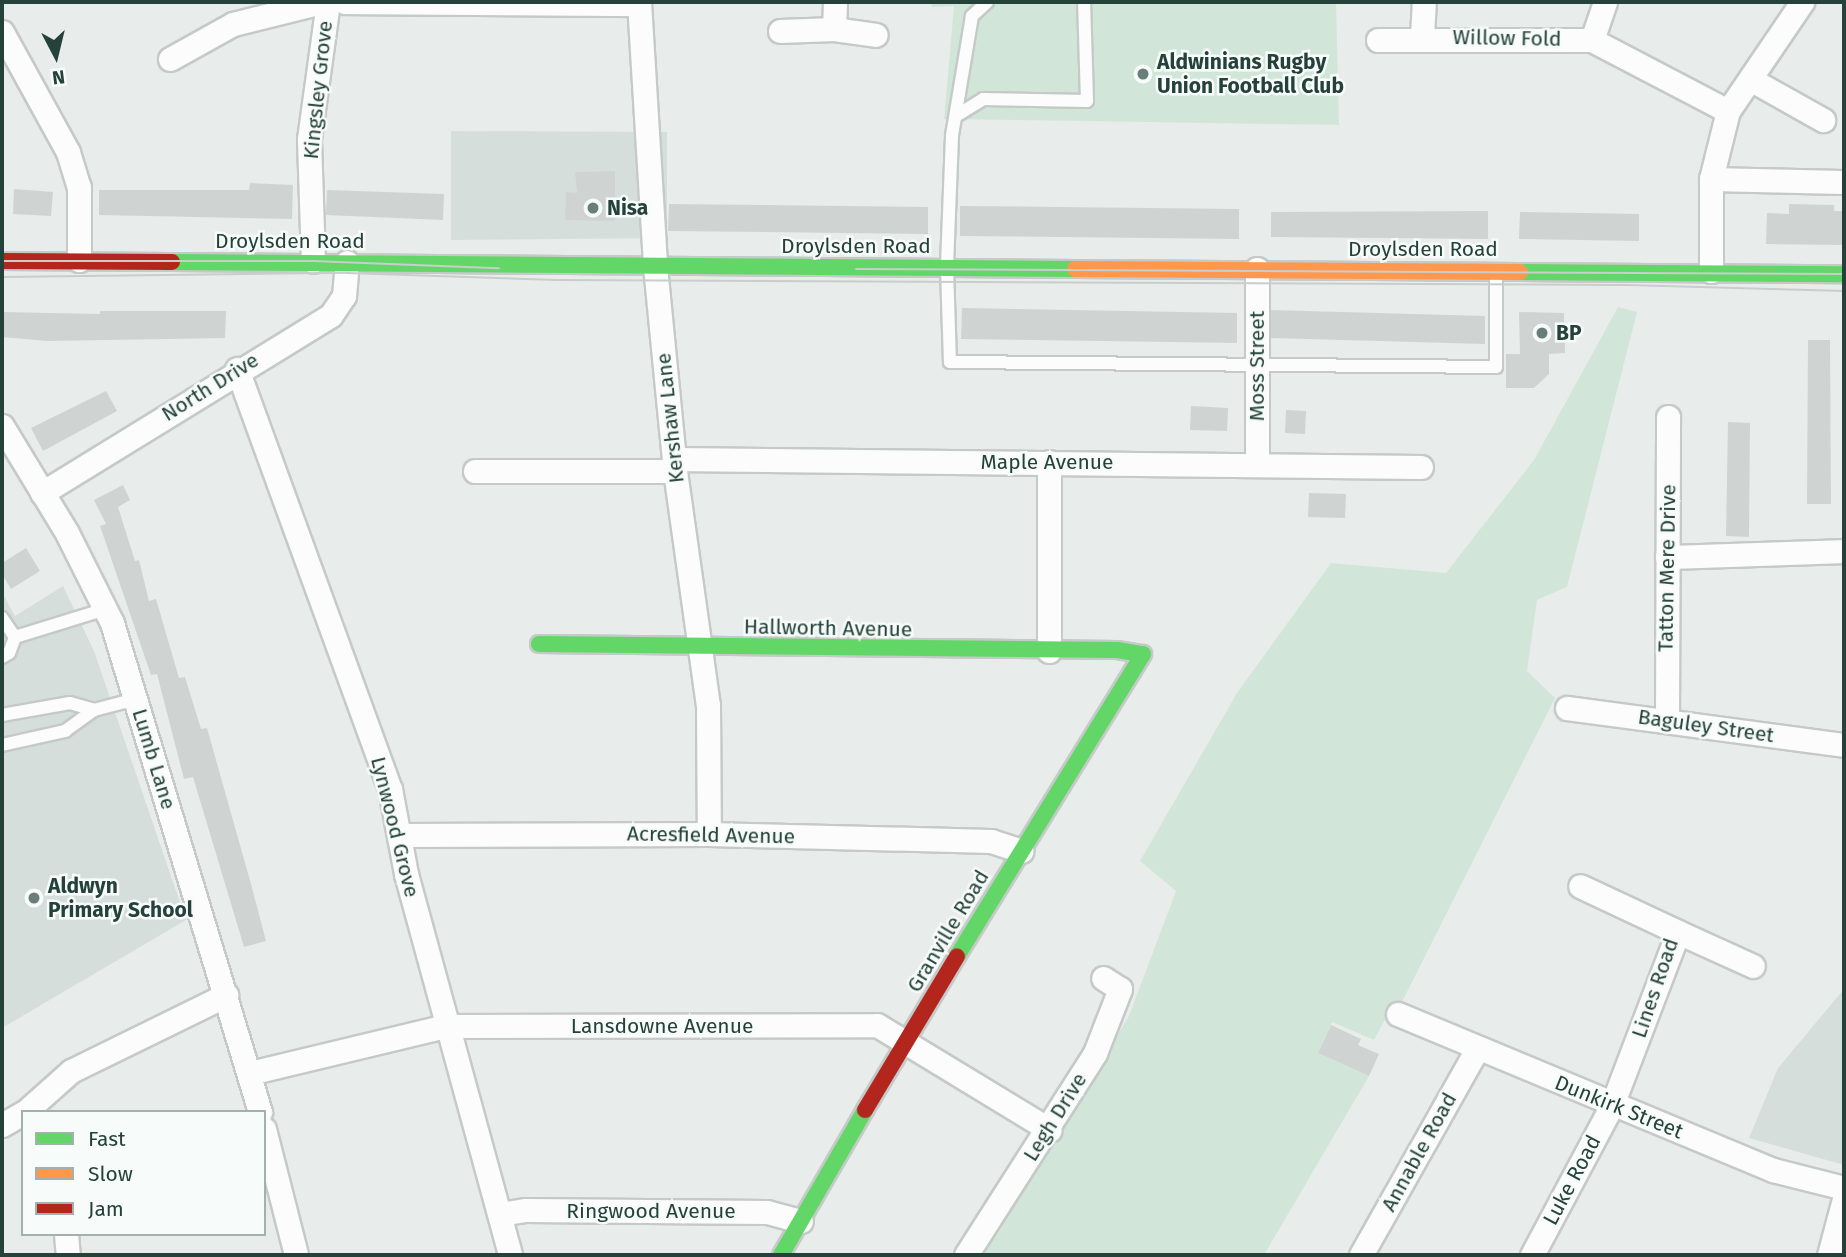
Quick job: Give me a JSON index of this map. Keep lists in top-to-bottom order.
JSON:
{
  "streets": {
    "main road": ["Droylsden Road", "Hallworth Avenue", "Granville Road"],
    "street": [
      "Willow Fold",
      "Kingsley Grove",
      "Moss Street",
      "North Drive",
      "Kershaw Lane",
      "Maple Avenue",
      "Tatton Mere Drive",
      "Baguley Street",
      "Lumb Lane",
      "Lynwood Grove",
      "Acresfield Avenue",
      "Lines Road",
      "Lansdowne Avenue",
      "Dunkirk Street",
      "Legh Drive",
      "Annable Road",
      "Luke Road",
      "Ringwood Avenue"
    ]
  },
  "crossings": [
    ["Kingsley Grove", "Droylsden Road"],
    ["Droylsden Road", "Moss Street"],
    ["Droylsden Road", "North Drive"],
    ["Droylsden Road", "Kershaw Lane"],
    ["Moss Street", "Maple Avenue"],
    ["North Drive", "Lumb Lane"],
    ["North Drive", "Lynwood Grove"],
    ["Kershaw Lane", "Maple Avenue"],
    ["Kershaw Lane", "Hallworth Avenue"],
    ["Kershaw Lane", "Acresfield Avenue"],
    ["Tatton Mere Drive", "Baguley Street"],
    ["Hallworth Avenue", "Granville Road"],
    ["Lumb Lane", "Lansdowne Avenue"],
    ["Lynwood Grove", "Acresfield Avenue"],
    ["Lynwood Grove", "Lansdowne Avenue"],
    ["Lynwood Grove", "Ringwood Avenue"],
    ["Acresfield Avenue", "Granville Road"],
    ["Granville Road", "Lansdowne Avenue"],
    ["Granville Road", "Ringwood Avenue"],
    ["Lines Road", "Dunkirk Street"],
    ["Lines Road", "Luke Road"],
    ["Lansdowne Avenue", "Legh Drive"],
    ["Dunkirk Street", "Annable Road"],
    ["Dunkirk Street", "Luke Road"]
  ],
  "places": [
    "Aldwinians Rugby Union Football Club",
    "Nisa",
    "BP",
    "Aldwyn Primary School"
  ],
  "legend": ["Fast", "Slow", "Jam"],
  "north": "bottom"
}
